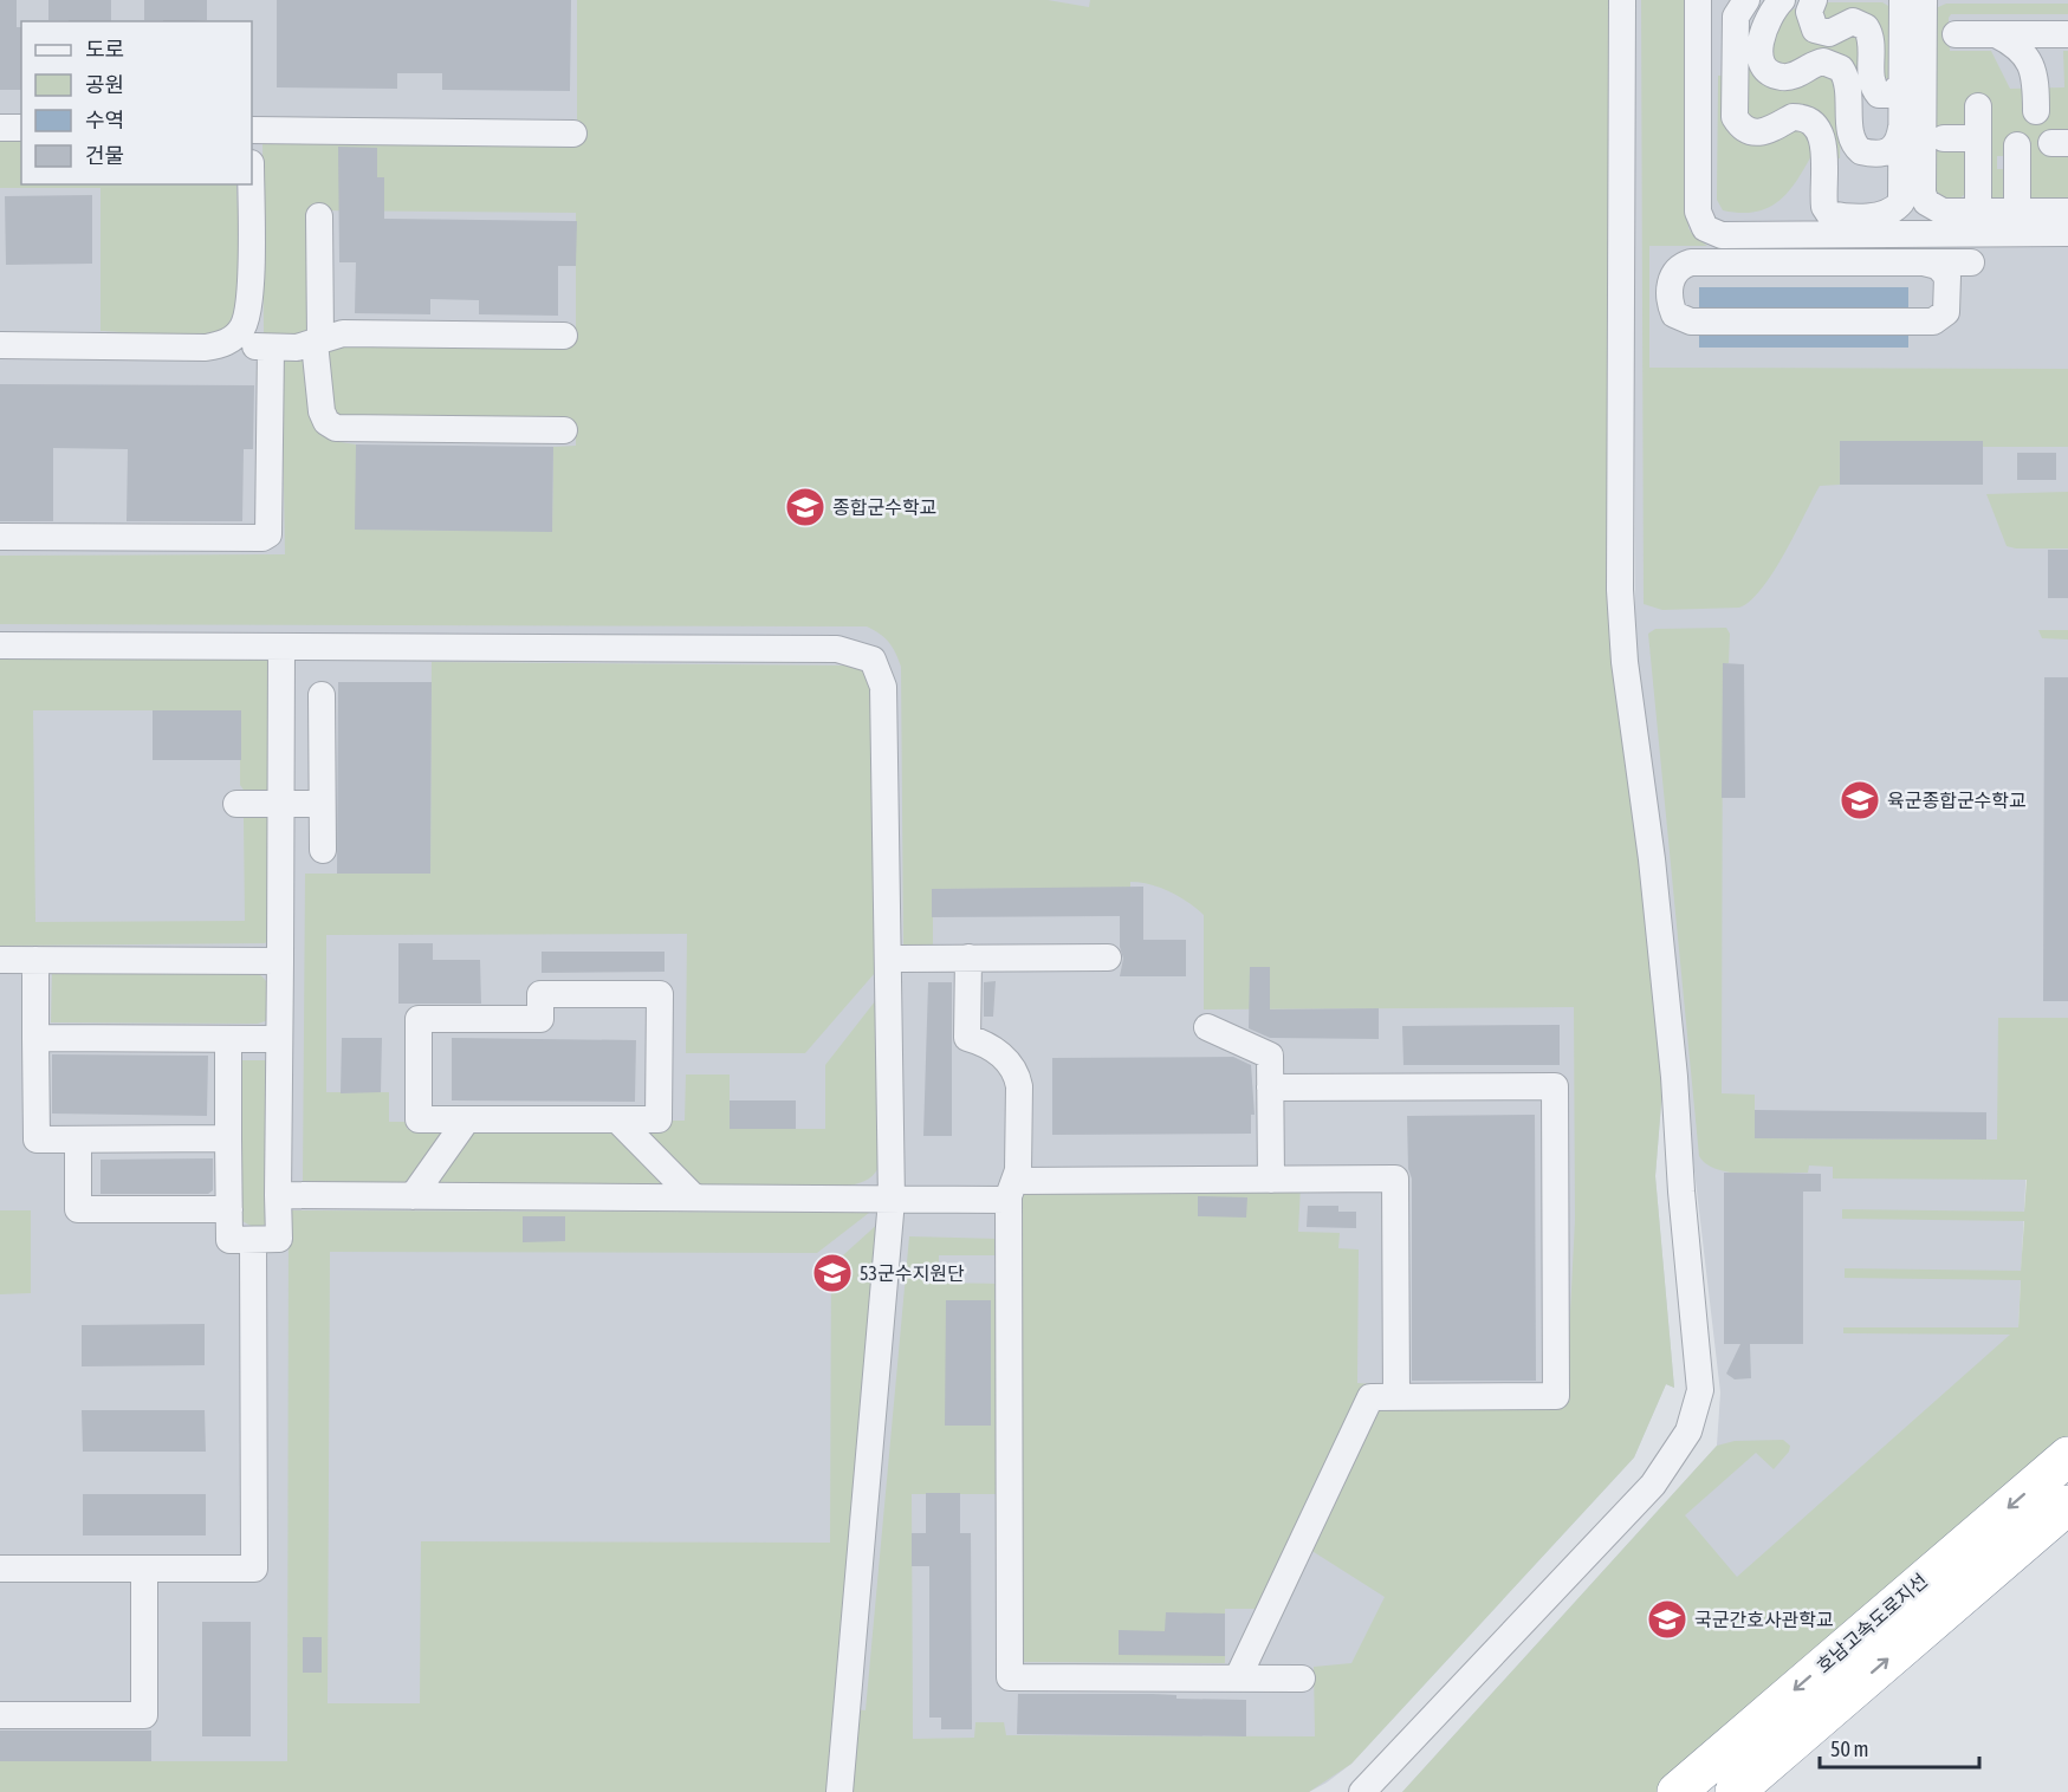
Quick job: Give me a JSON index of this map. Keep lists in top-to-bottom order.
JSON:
{
  "streets": {
    "highway": ["호남고속도로지선"]
  },
  "places": {
    "school or university": [
      "종합군수학교",
      "육군종합군수학교",
      "53군수지원단",
      "국군간호사관학교"
    ]
  },
  "legend": [
    "도로",
    "공원",
    "수역",
    "건물"
  ],
  "scale_bar": "50 m"
}
